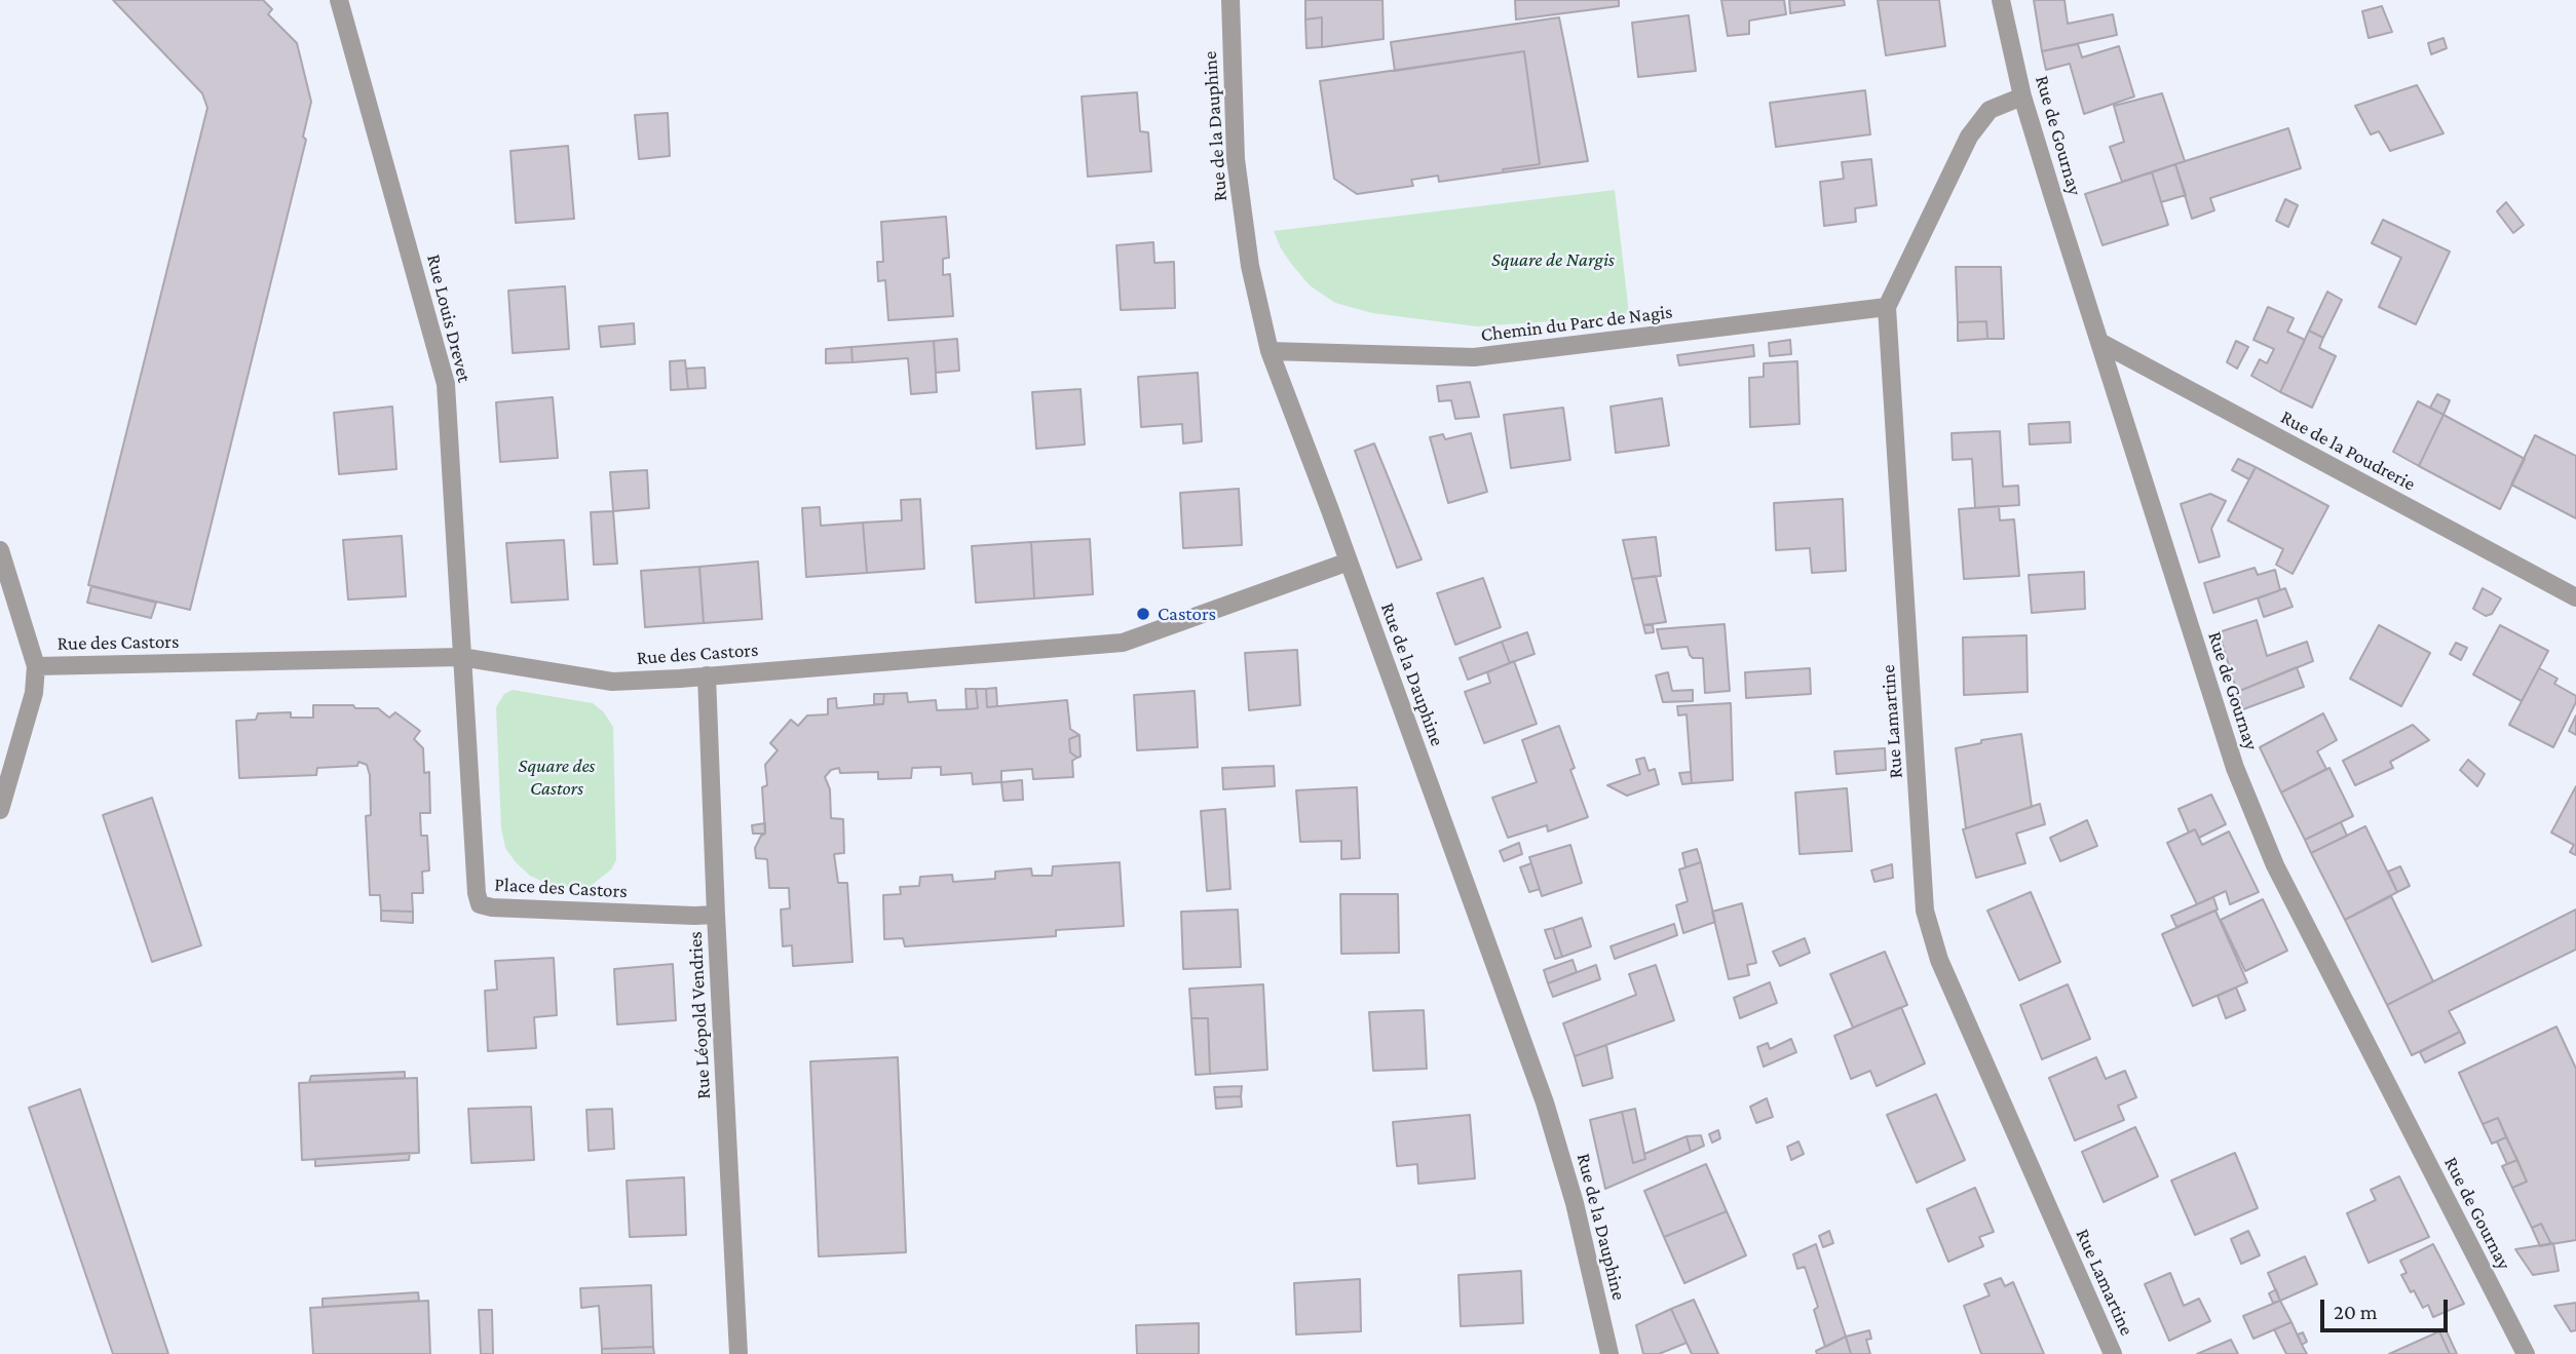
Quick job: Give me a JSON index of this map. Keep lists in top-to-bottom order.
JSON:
{
  "streets": {
    "street": [
      "Rue de la Dauphine",
      "Rue de Gournay",
      "Rue Louis Drevet",
      "Chemin du Parc de Nagis",
      "Rue de la Poudrerie",
      "Rue des Castors",
      "Rue Lamartine",
      "Place des Castors",
      "Rue Léopold Vendries"
    ]
  },
  "crossings": [
    ["Rue de la Dauphine", "Chemin du Parc de Nagis"],
    ["Rue de la Dauphine", "Rue des Castors"],
    ["Rue de Gournay", "Rue de la Poudrerie"],
    ["Rue de Gournay", "Rue Lamartine"],
    ["Rue Louis Drevet", "Rue des Castors"],
    ["Rue Louis Drevet", "Place des Castors"],
    ["Chemin du Parc de Nagis", "Rue Lamartine"],
    ["Rue des Castors", "Place des Castors"],
    ["Rue des Castors", "Rue Léopold Vendries"],
    ["Place des Castors", "Rue Léopold Vendries"]
  ],
  "parks": ["Square de Nargis", "Square des Castors"],
  "places": ["Castors"],
  "scale_bar": "20 m"
}
